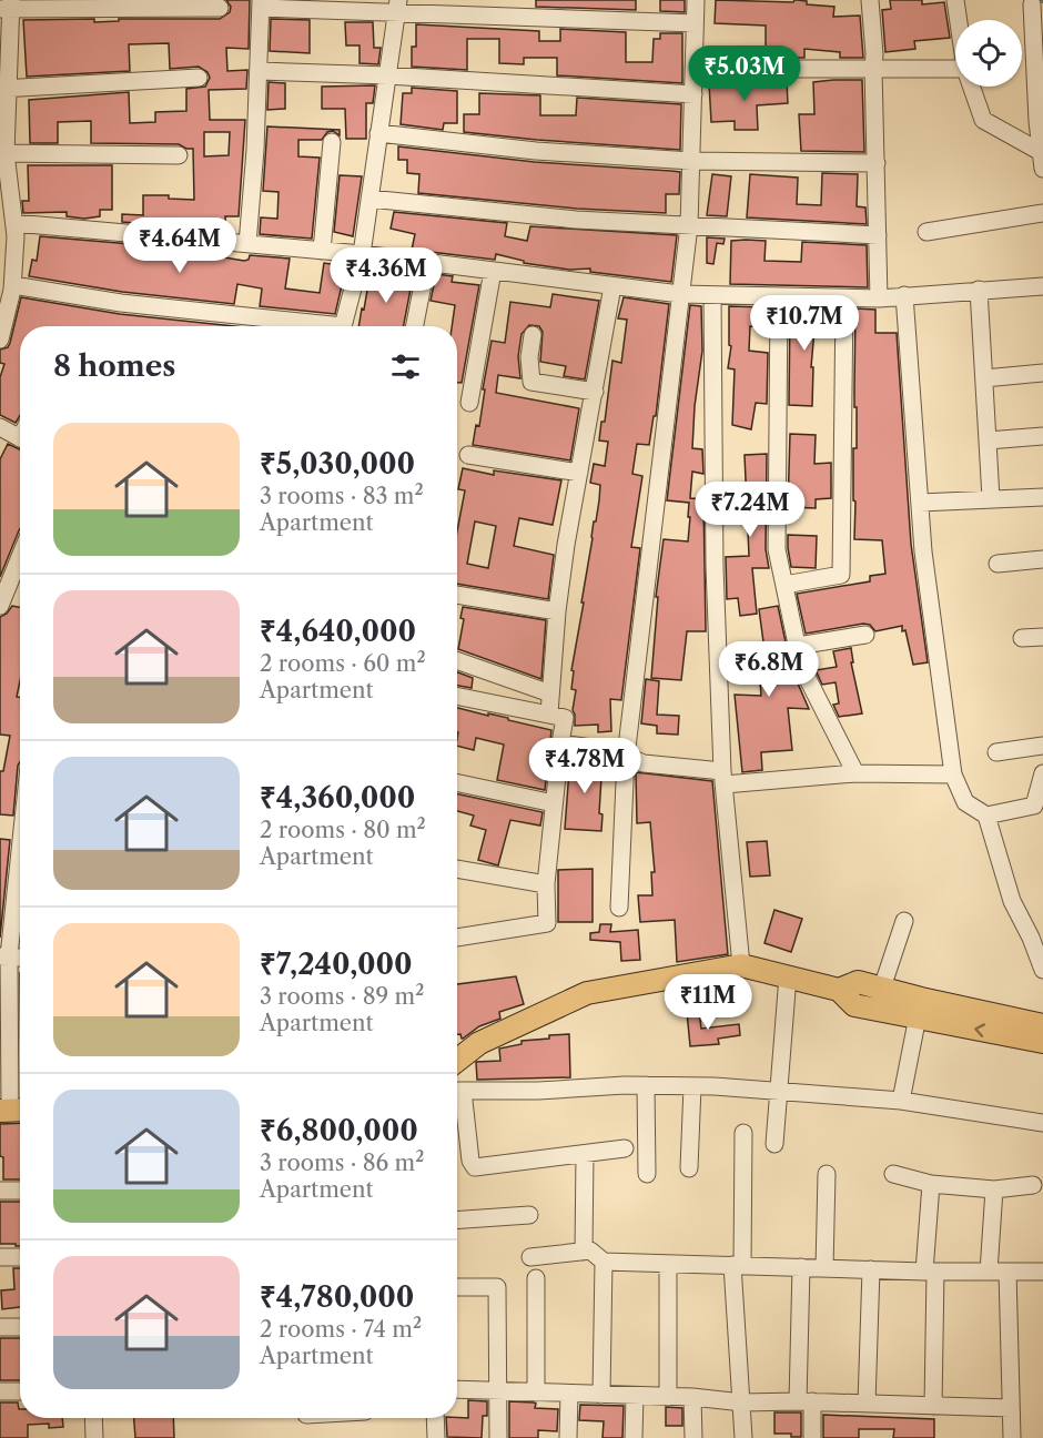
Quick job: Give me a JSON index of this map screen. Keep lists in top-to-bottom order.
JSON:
{
  "page": {
    "price": [
      "₹5.03M",
      "₹4.64M",
      "₹4.36M",
      "₹10.7M",
      "₹7.24M",
      "₹6.8M",
      "₹4.78M",
      "₹11M"
    ],
    "heading": "8 homes",
    "list": [
      {
        "name": "₹5,030,000",
        "note": "3 rooms · 83 m² · Apartment"
      },
      {
        "name": "₹4,640,000",
        "note": "2 rooms · 60 m² · Apartment"
      },
      {
        "name": "₹4,360,000",
        "note": "2 rooms · 80 m² · Apartment"
      },
      {
        "name": "₹7,240,000",
        "note": "3 rooms · 89 m² · Apartment"
      },
      {
        "name": "₹6,800,000",
        "note": "3 rooms · 86 m² · Apartment"
      },
      {
        "name": "₹4,780,000",
        "note": "2 rooms · 74 m² · Apartment"
      }
    ]
  }
}
